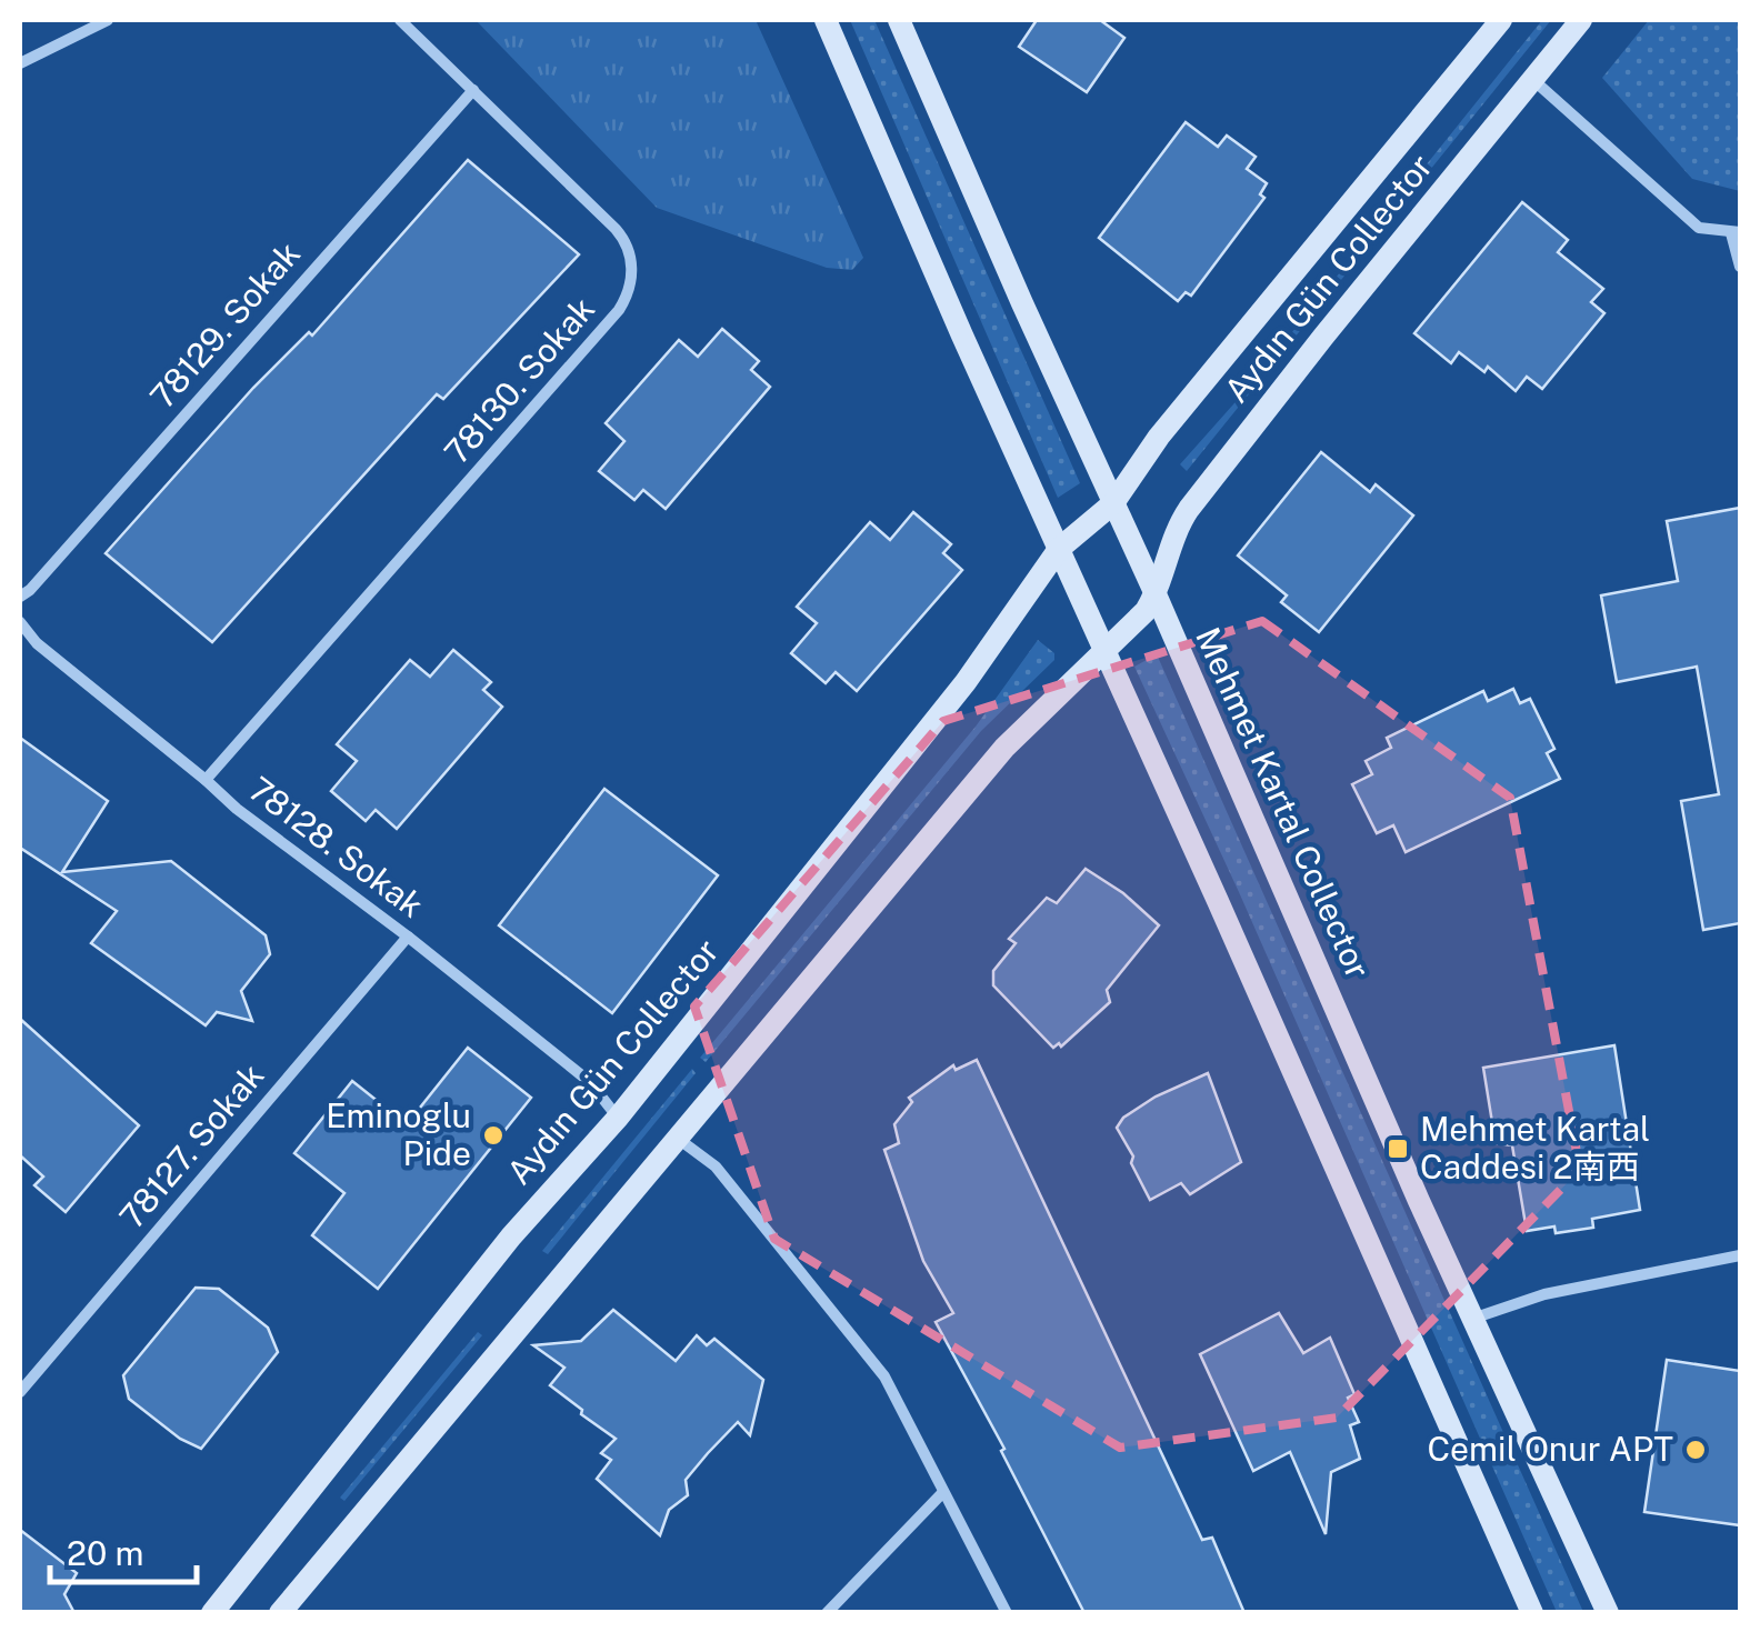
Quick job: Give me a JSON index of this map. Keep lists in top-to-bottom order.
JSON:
{
  "streets": {
    "main road": ["Aydın Gün Collector", "Mehmet Kartal Collector"],
    "street": [
      "78129. Sokak",
      "78130. Sokak",
      "78128. Sokak",
      "78127. Sokak"
    ]
  },
  "crossings": [
    ["Aydın Gün Collector", "Mehmet Kartal Collector"],
    ["Aydın Gün Collector", "78128. Sokak"],
    ["78129. Sokak", "78130. Sokak"],
    ["78130. Sokak", "78128. Sokak"],
    ["78128. Sokak", "78127. Sokak"]
  ],
  "places": {
    "other": ["Eminoglu Pide", "Cemil Onur APT"],
    "transit": ["Mehmet Kartal Caddesi 2南西"]
  },
  "scale_bar": "20 m"
}
